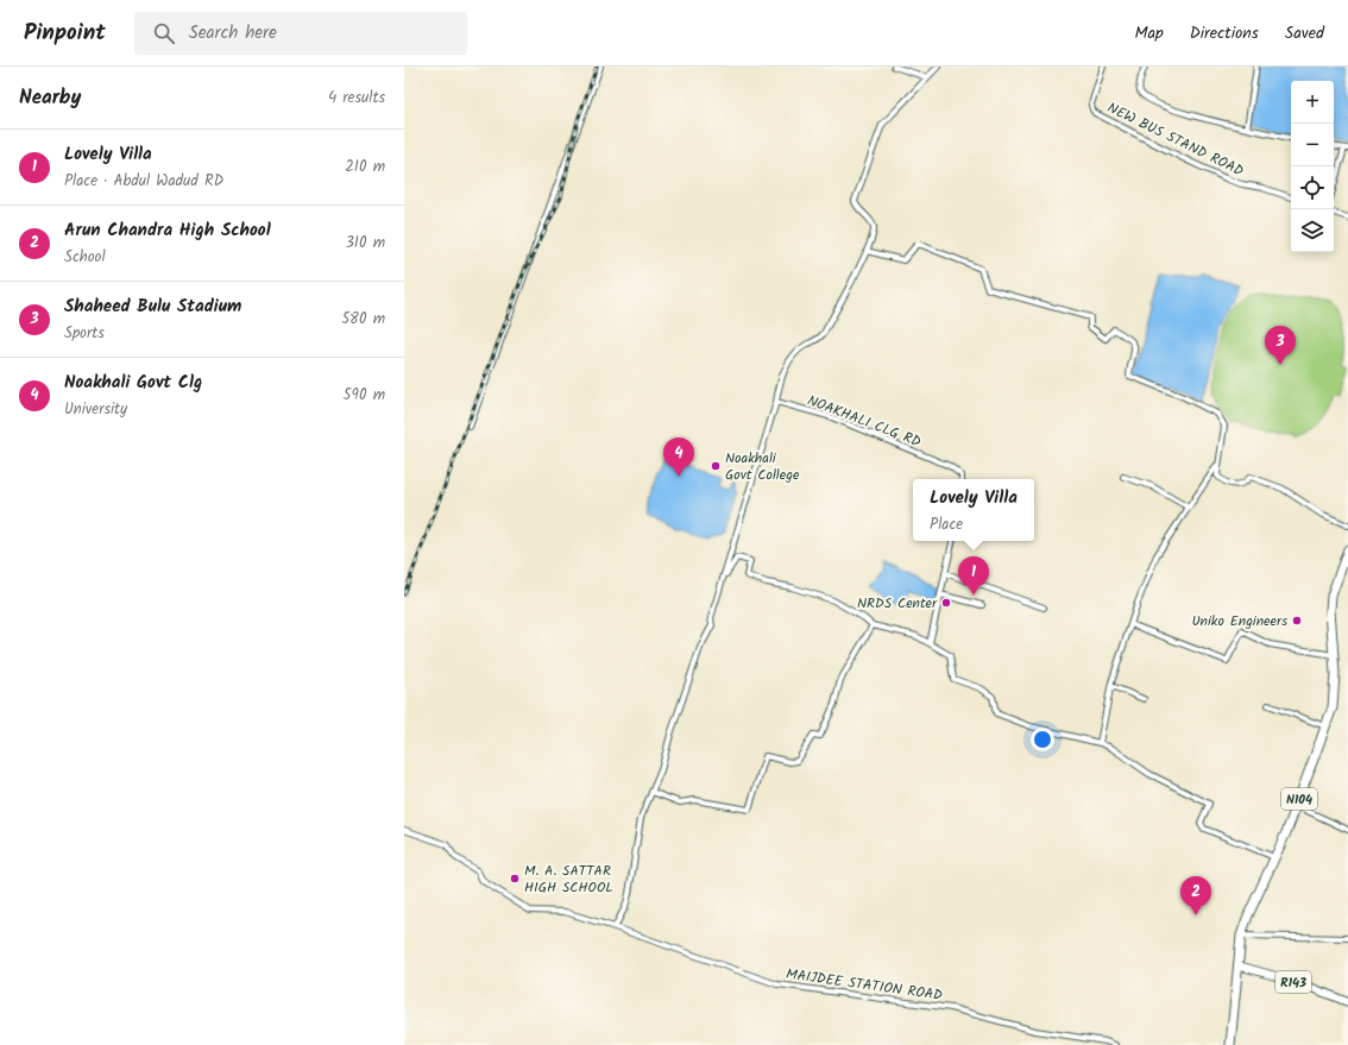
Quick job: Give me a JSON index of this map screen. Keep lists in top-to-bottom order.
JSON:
{
  "streets": {
    "highway": ["N104"],
    "main road": ["R143"],
    "street": ["NEW BUS STAND ROAD", "NOAKHALI CLG RD", "MAIJDEE STATION ROAD"]
  },
  "crossings": [
    ["N104", "R143"]
  ],
  "places": [
    "Noakhali Govt College",
    "NRDS Center",
    "Uniko Engineers",
    "M. A. SATTAR HIGH SCHOOL"
  ],
  "page": {
    "header": "Pinpoint",
    "search": "Search here",
    "nav": ["Map", "Directions", "Saved"],
    "heading": ["Nearby", "4 results"],
    "map_buttons": ["+", "−"],
    "list": [
      {
        "mark": "1",
        "name": "Lovely Villa",
        "note": "Place · Abdul Wadud RD",
        "value": "210 m"
      },
      {
        "mark": "2",
        "name": "Arun Chandra High School",
        "note": "School",
        "value": "310 m"
      },
      {
        "mark": "3",
        "name": "Shaheed Bulu Stadium",
        "note": "Sports",
        "value": "580 m"
      },
      {
        "mark": "4",
        "name": "Noakhali Govt Clg",
        "note": "University",
        "value": "590 m"
      }
    ],
    "pins": [
      "3",
      "4",
      "1",
      "2"
    ],
    "popup": ["Lovely Villa", "Place"]
  }
}
